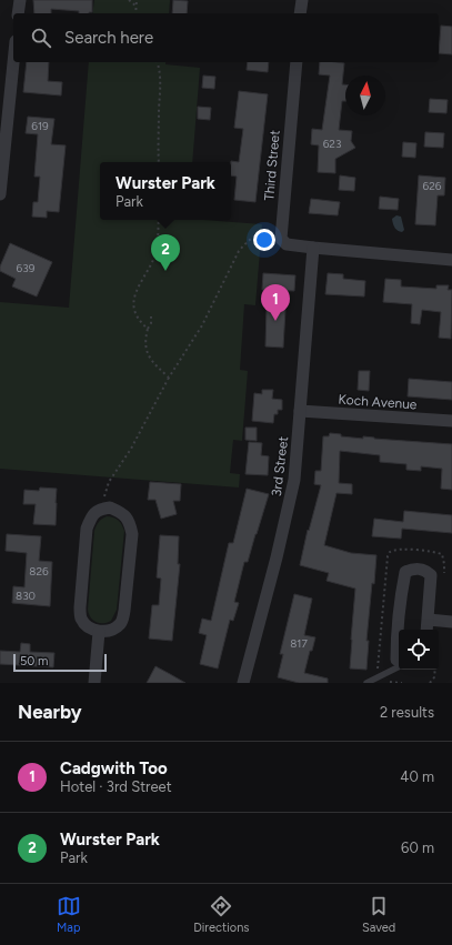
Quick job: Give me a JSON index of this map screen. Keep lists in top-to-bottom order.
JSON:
{
  "streets": {
    "street": ["Third Street", "Koch Avenue", "3rd Street"]
  },
  "crossings": [
    ["Third Street", "3rd Street"],
    ["Koch Avenue", "3rd Street"]
  ],
  "house_numbers": [
    "619",
    "623",
    "626",
    "639",
    "826",
    "830",
    "817"
  ],
  "scale_bar": "50 m",
  "north": "top",
  "page": {
    "search": "Search here",
    "popup": ["Wurster Park", "Park"],
    "pins": ["2", "1"],
    "scale": "50 m",
    "heading": ["Nearby", "2 results"],
    "list": [
      {
        "mark": "1",
        "name": "Cadgwith Too",
        "note": "Hotel · 3rd Street",
        "value": "40 m"
      },
      {
        "mark": "2",
        "name": "Wurster Park",
        "note": "Park",
        "value": "60 m"
      }
    ],
    "nav": ["Map", "Directions", "Saved"]
  }
}
